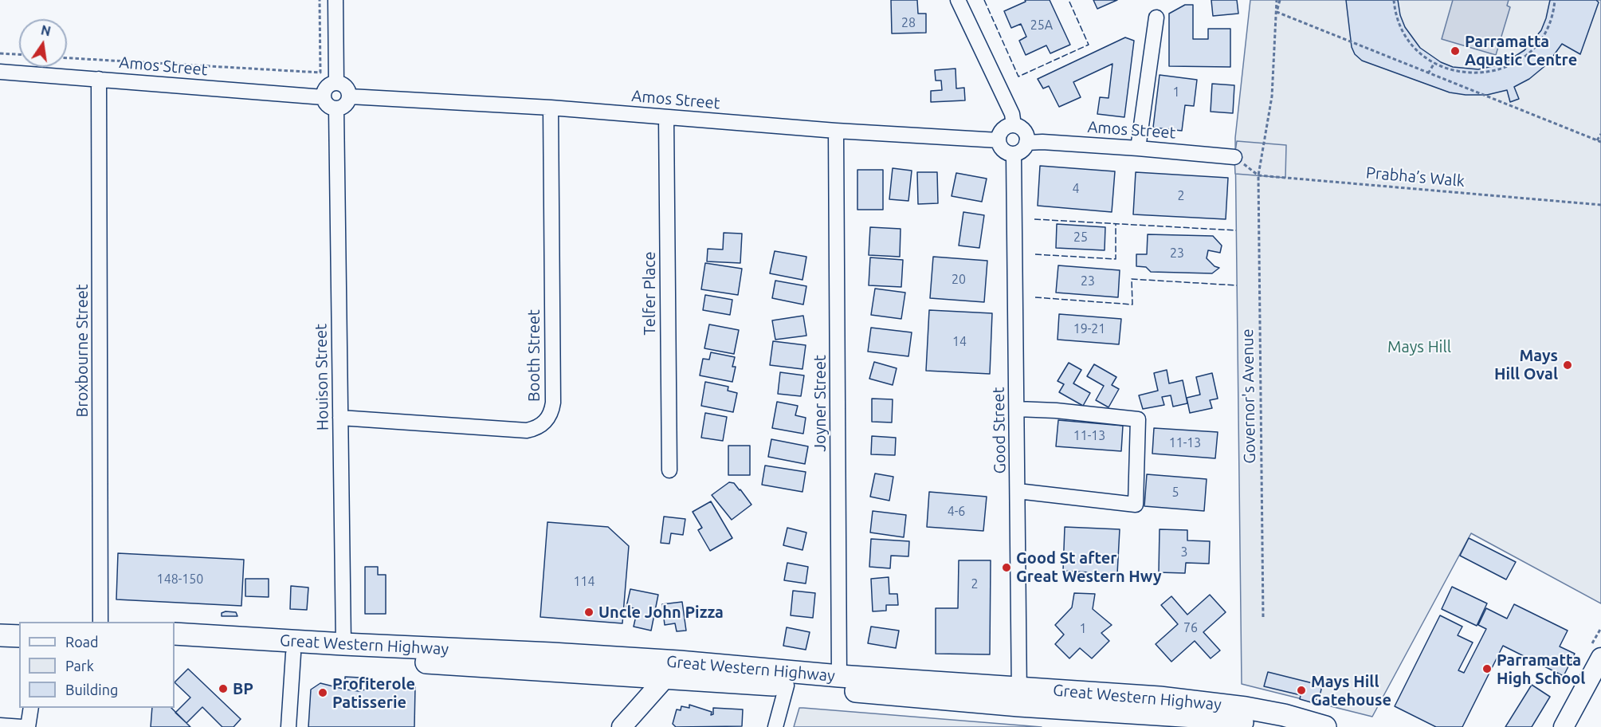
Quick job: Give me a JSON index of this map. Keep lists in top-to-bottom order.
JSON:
{
  "streets": {
    "highway": ["Great Western Highway"],
    "street": [
      "Amos Street",
      "Telfer Place",
      "Broxbourne Street",
      "Booth Street",
      "Houison Street",
      "Joyner Street",
      "Good Street"
    ],
    "path": ["Prabha’s Walk", "Governor's Avenue"]
  },
  "crossings": [
    ["Amos Street", "Telfer Place"],
    ["Amos Street", "Broxbourne Street"],
    ["Amos Street", "Booth Street"],
    ["Amos Street", "Houison Street"],
    ["Amos Street", "Joyner Street"],
    ["Amos Street", "Good Street"],
    ["Prabha’s Walk", "Governor's Avenue"],
    ["Booth Street", "Houison Street"],
    ["Houison Street", "Great Western Highway"],
    ["Joyner Street", "Great Western Highway"],
    ["Good Street", "Great Western Highway"]
  ],
  "parks": ["Mays Hill"],
  "places": [
    "Parramatta Aquatic Centre",
    "Mays Hill Oval",
    "Good St after Great Western Hwy",
    "Uncle John Pizza",
    "Parramatta High School",
    "BP",
    "Mays Hill Gatehouse",
    "Profiterole Patisserie"
  ],
  "house_numbers": [
    "28",
    "25A",
    "1",
    "4",
    "2",
    "25",
    "23",
    "20",
    "23",
    "19-21",
    "14",
    "11-13",
    "11-13",
    "5",
    "4-6",
    "3",
    "148-150",
    "114",
    "2",
    "76",
    "1"
  ],
  "legend": ["Road", "Park", "Building"],
  "north": "top"
}
